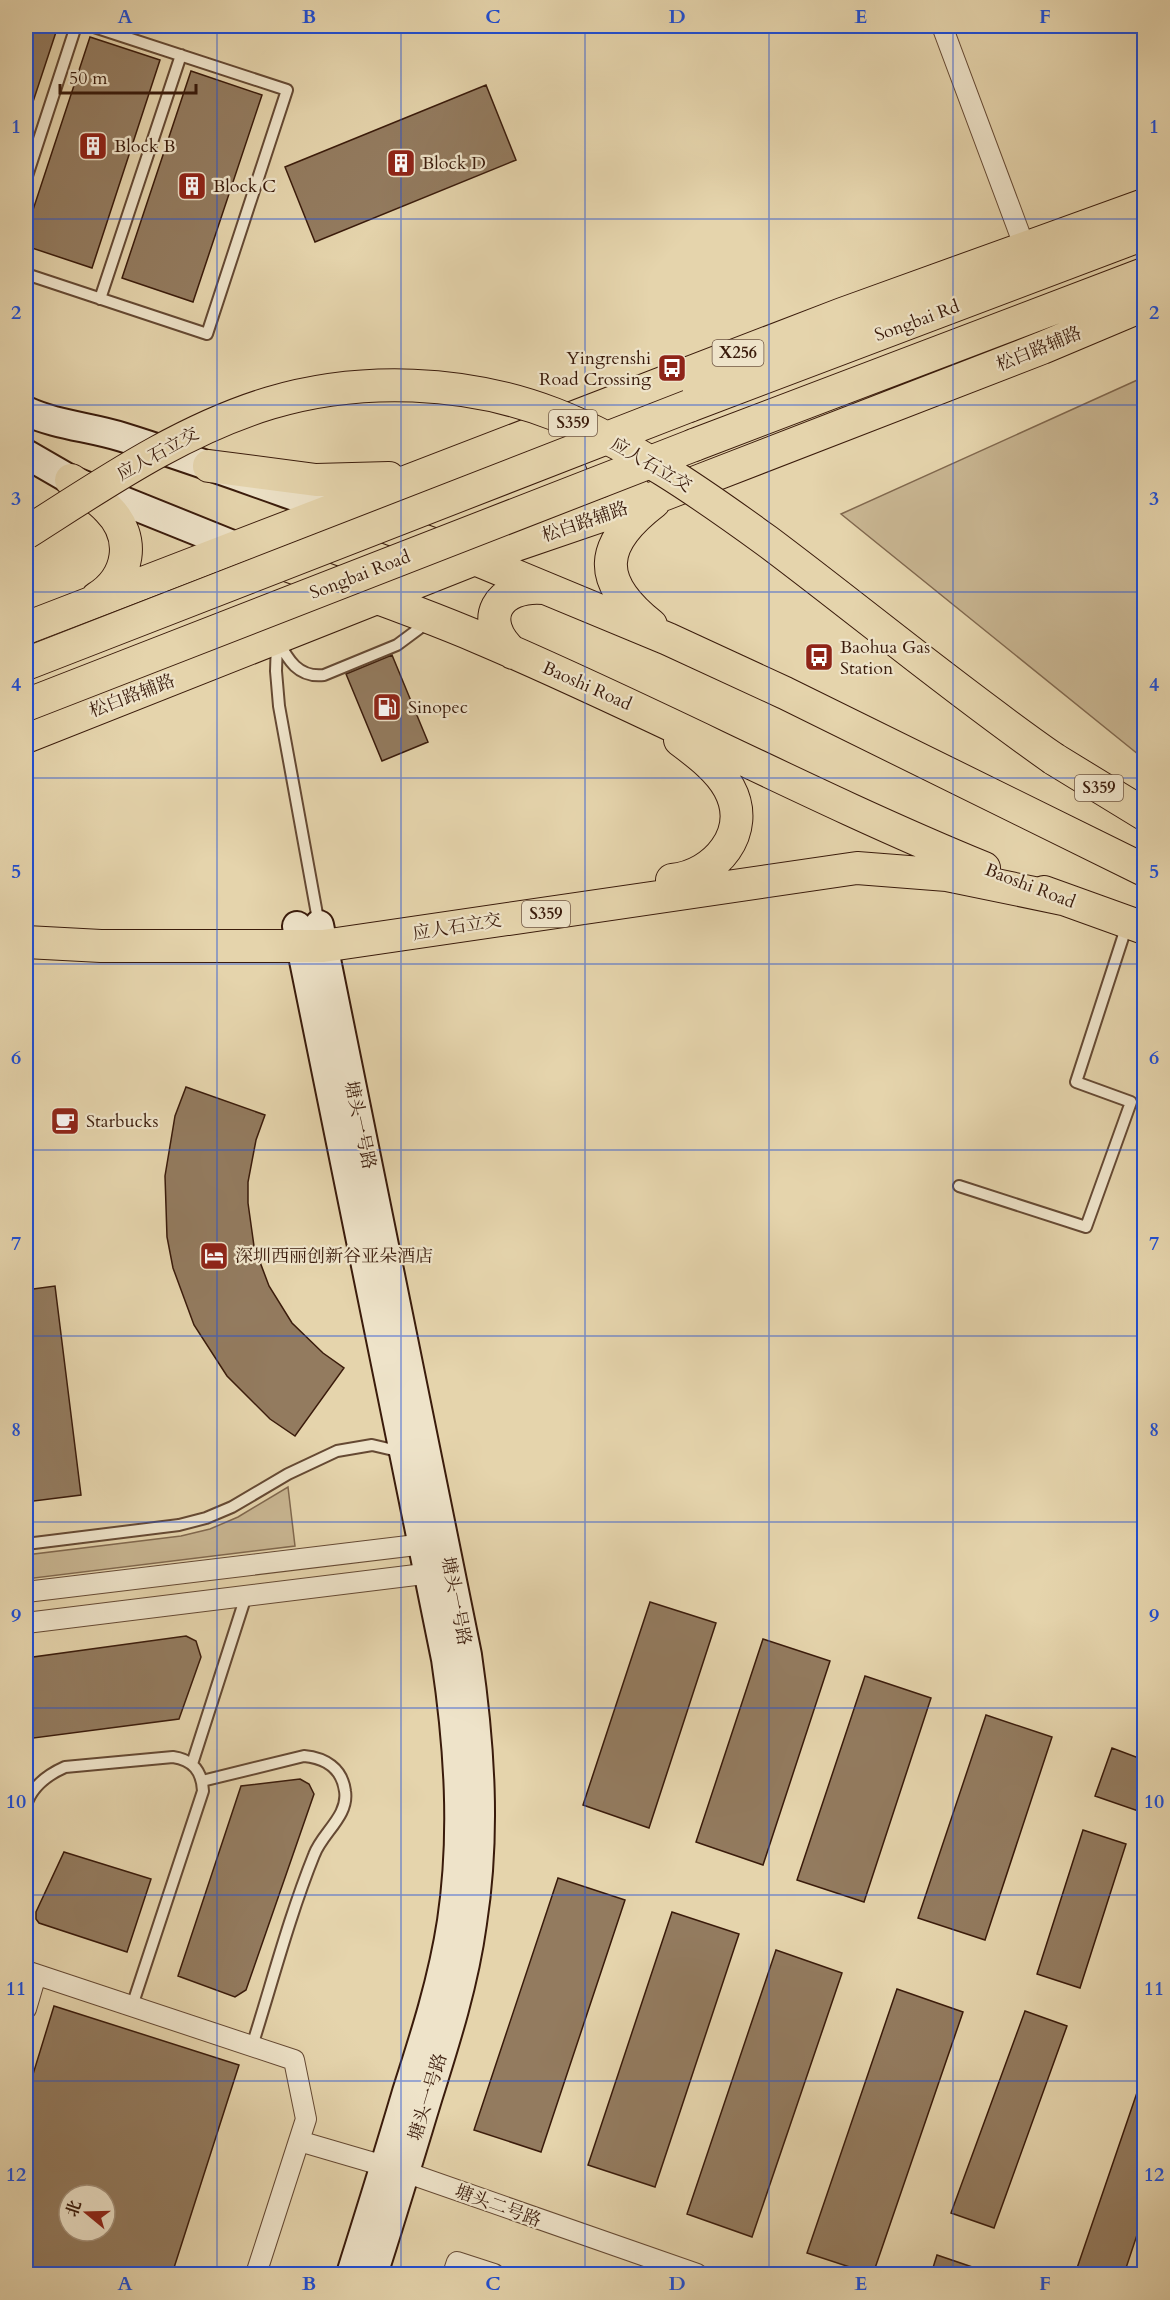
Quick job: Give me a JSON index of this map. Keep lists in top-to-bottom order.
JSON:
{
  "streets": {
    "main road": [
      "Songbai Rd",
      "松白路辅路",
      "X256",
      "S359",
      "应人石立交",
      "Songbai Road",
      "Baoshi Road"
    ],
    "street": ["塘头一号路", "塘头二号路"]
  },
  "crossings": [
    ["Songbai Rd", "Songbai Road"],
    ["松白路辅路", "Baoshi Road"],
    ["应人石立交", "Baoshi Road"],
    ["应人石立交", "塘头一号路"],
    ["塘头一号路", "塘头二号路"]
  ],
  "places": {
    "building": ["Block B", "Block D", "Block C"],
    "bus stop": ["Yingrenshi Road Crossing", "Baohua Gas Station"],
    "fuel station": ["Sinopec"],
    "cafe": ["Starbucks"],
    "hotel": ["深圳西丽创新谷亚朵酒店"]
  },
  "scale_bar": "50 m",
  "north": "left",
  "grid": {
    "columns": [
      "A",
      "B",
      "C",
      "D",
      "E",
      "F"
    ],
    "rows": [
      "1",
      "2",
      "3",
      "4",
      "5",
      "6",
      "7",
      "8",
      "9",
      "10",
      "11",
      "12"
    ]
  }
}
